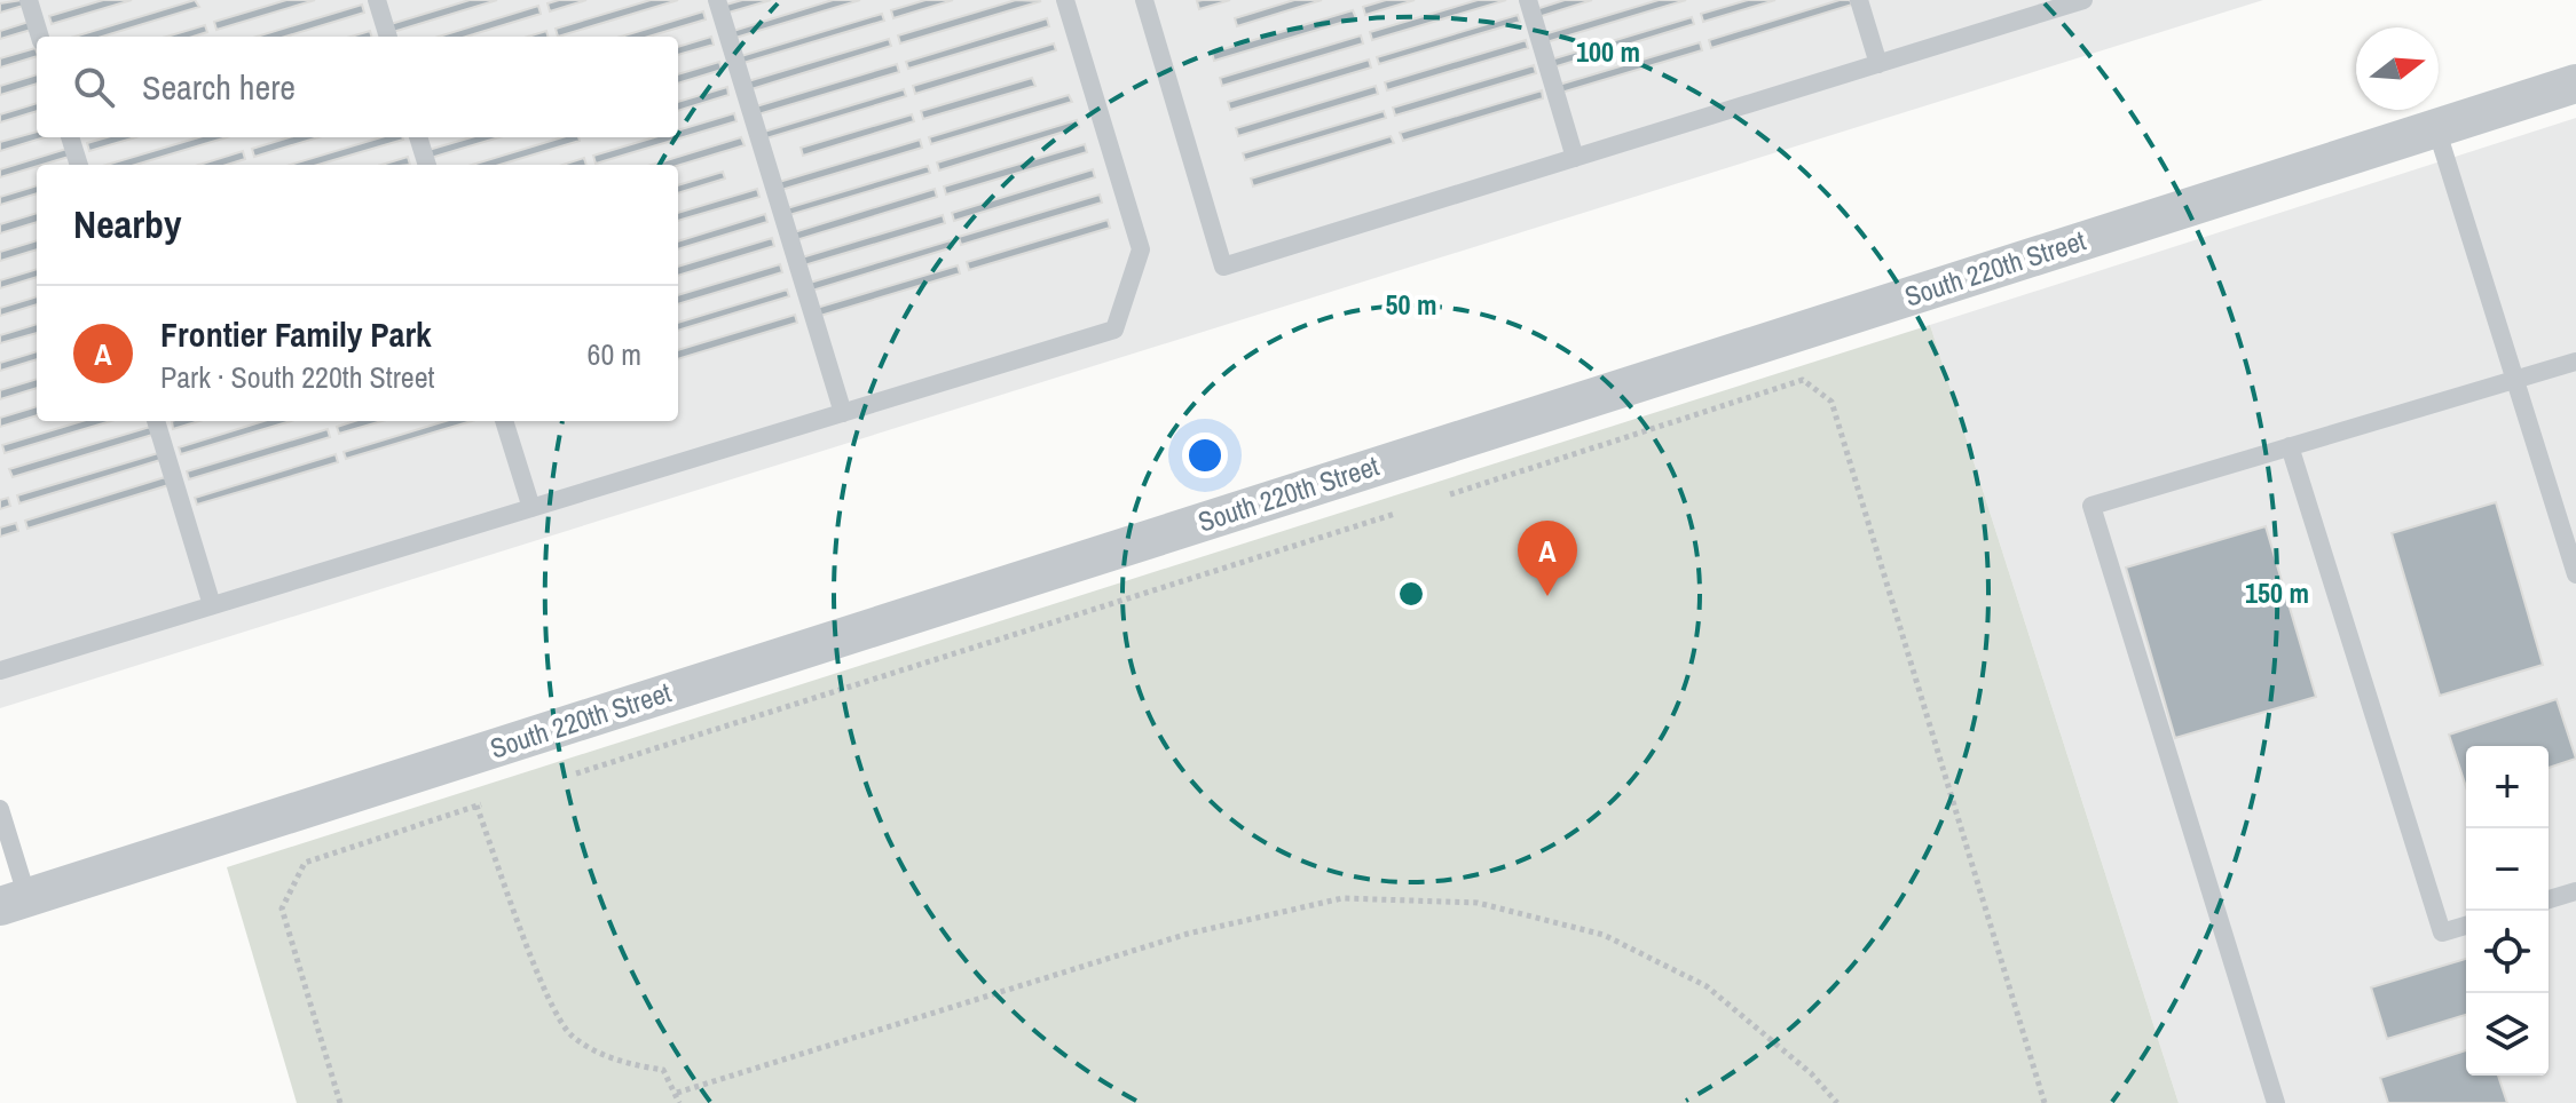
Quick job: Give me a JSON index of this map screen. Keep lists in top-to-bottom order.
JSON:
{
  "streets": {
    "street": ["South 220th Street"]
  },
  "north": "right",
  "page": {
    "search": "Search here",
    "heading": "Nearby",
    "list": [
      {
        "mark": "A",
        "name": "Frontier Family Park",
        "note": "Park · South 220th Street",
        "value": "60 m"
      }
    ],
    "pins": "A",
    "map_buttons": ["+", "−"]
  },
  "rings": ["100 m", "50 m", "150 m"]
}
